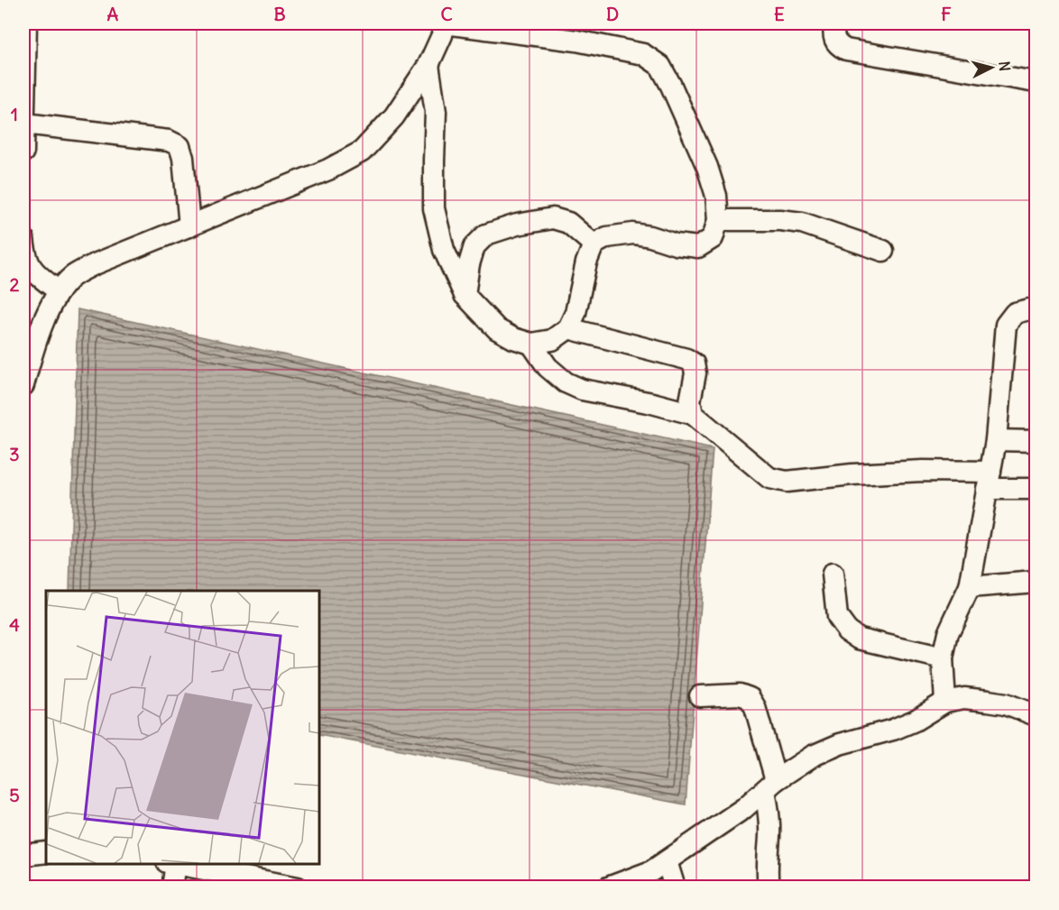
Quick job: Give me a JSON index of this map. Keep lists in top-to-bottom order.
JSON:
{
  "north": "right",
  "grid": {
    "columns": [
      "A",
      "B",
      "C",
      "D",
      "E",
      "F"
    ],
    "rows": [
      "1",
      "2",
      "3",
      "4",
      "5"
    ]
  }
}
